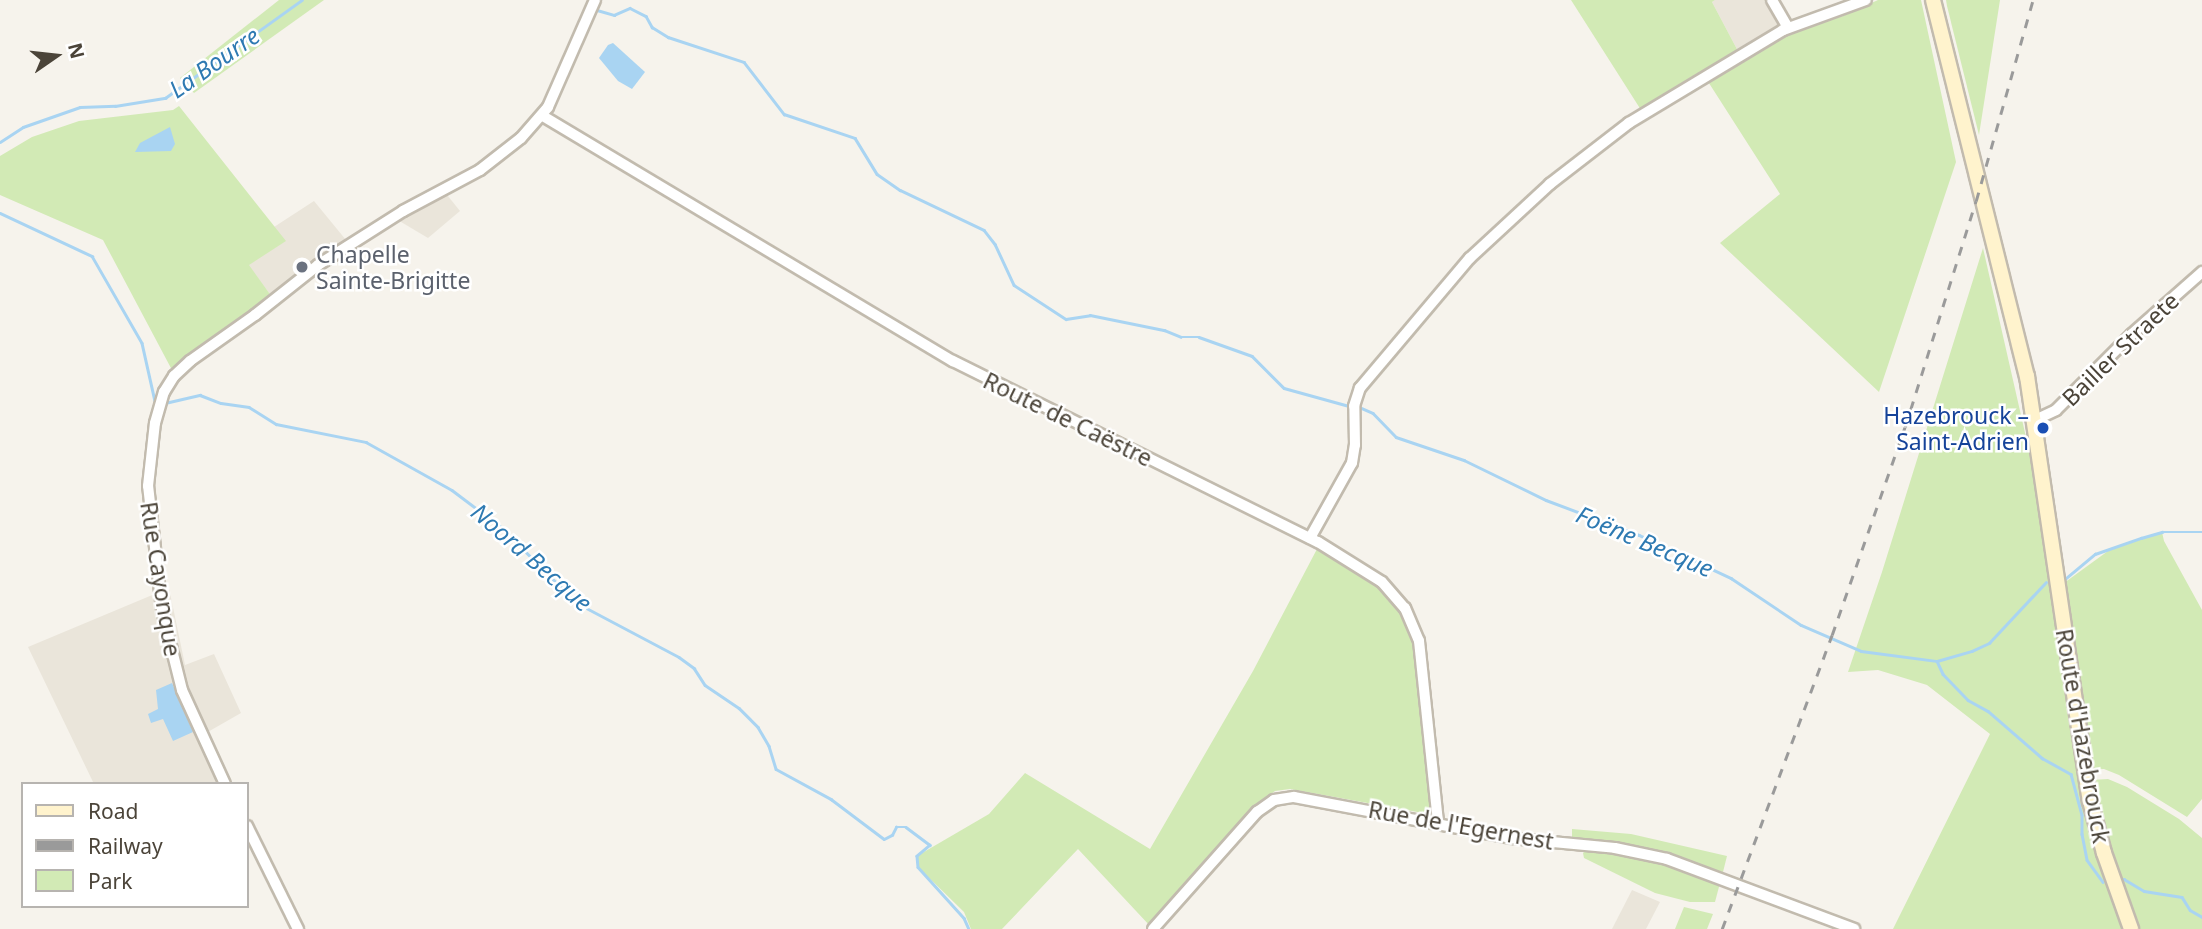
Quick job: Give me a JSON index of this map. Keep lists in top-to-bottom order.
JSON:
{
  "streets": {
    "main road": ["Route d'Hazebrouck"],
    "street": [
      "Bailler Straete",
      "Route de Caëstre",
      "Rue Cayonque",
      "Rue de l'Egernest"
    ]
  },
  "crossings": [
    ["Bailler Straete", "Route d'Hazebrouck"],
    ["Route de Caëstre", "Rue Cayonque"],
    ["Route de Caëstre", "Rue de l'Egernest"]
  ],
  "water": ["La Bourre", "Foëne Becque", "Noord Becque"],
  "places": ["Chapelle Sainte-Brigitte", "Hazebrouck – Saint-Adrien"],
  "legend": ["Road", "Railway", "Park"],
  "north": "right"
}
